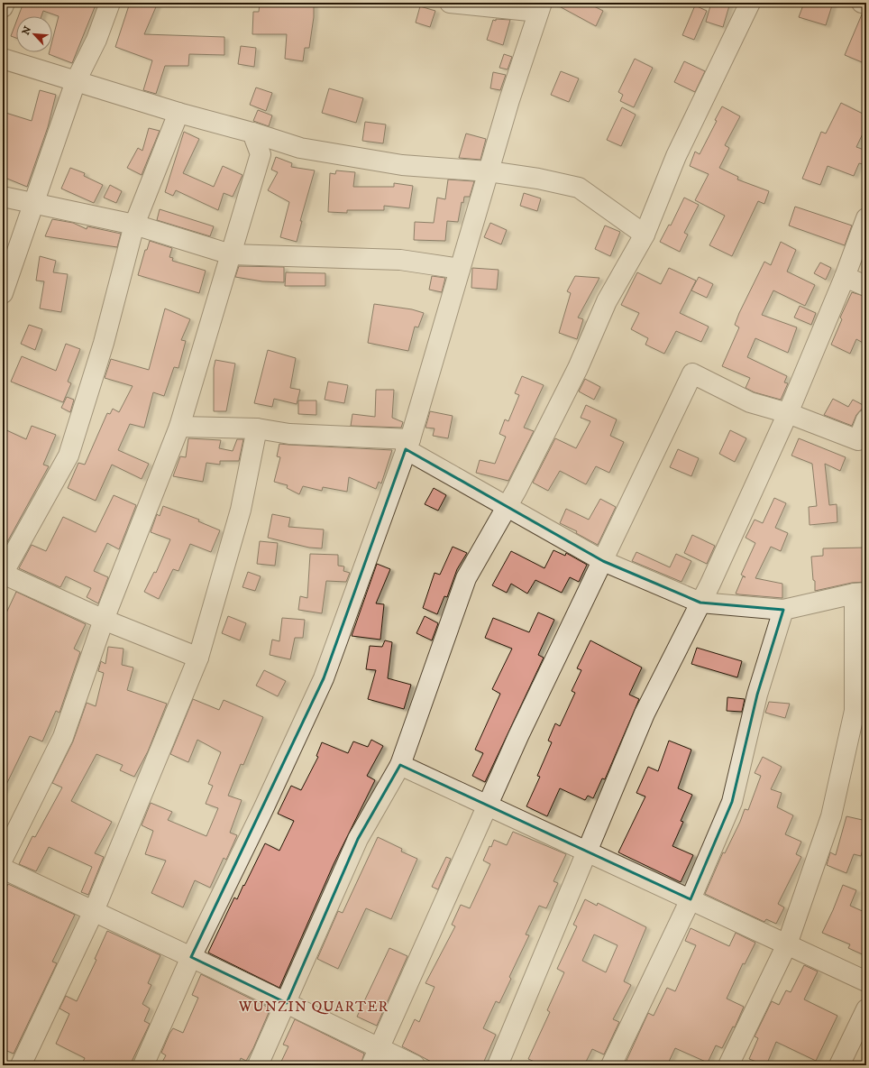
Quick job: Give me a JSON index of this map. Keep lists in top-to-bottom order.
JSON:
{
  "districts": ["WUNZIN QUARTER"],
  "north": "top left"
}
